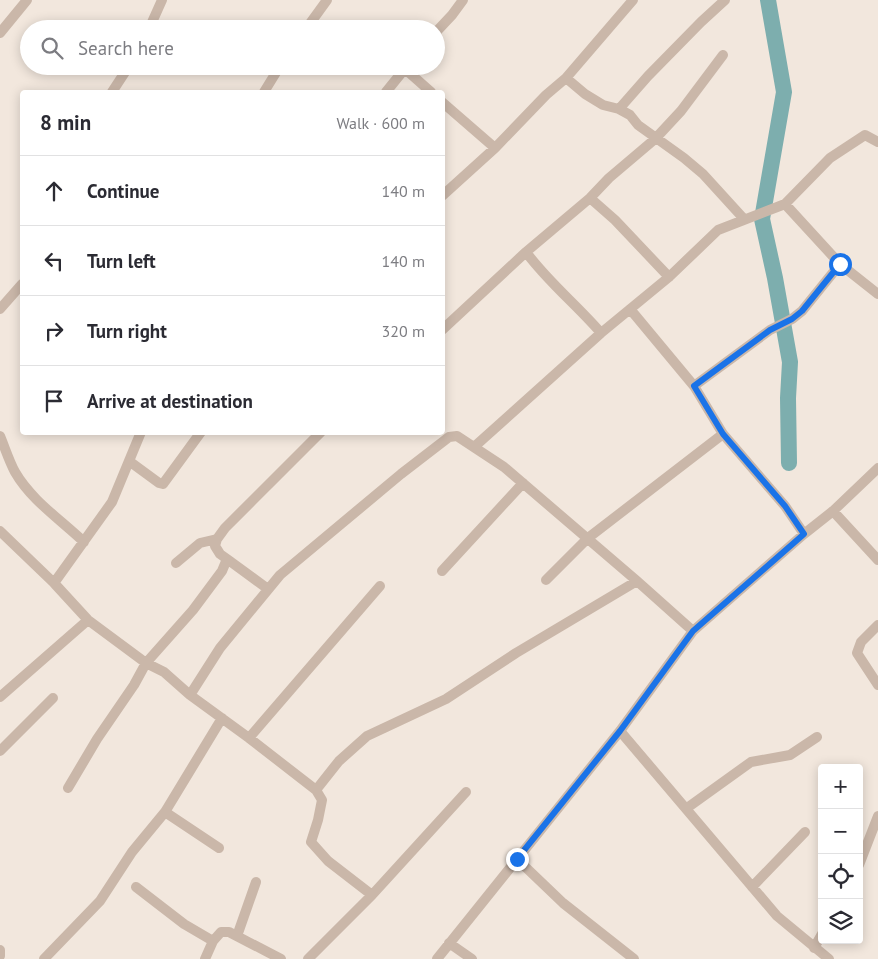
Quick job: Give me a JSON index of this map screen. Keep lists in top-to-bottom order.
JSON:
{
  "page": {
    "search": "Search here",
    "heading": ["8 min", "Walk · 600 m"],
    "list": [
      ["Continue", "140 m"],
      ["Turn left", "140 m"],
      ["Turn right", "320 m"],
      "Arrive at destination"
    ],
    "map_buttons": ["+", "−"]
  }
}
